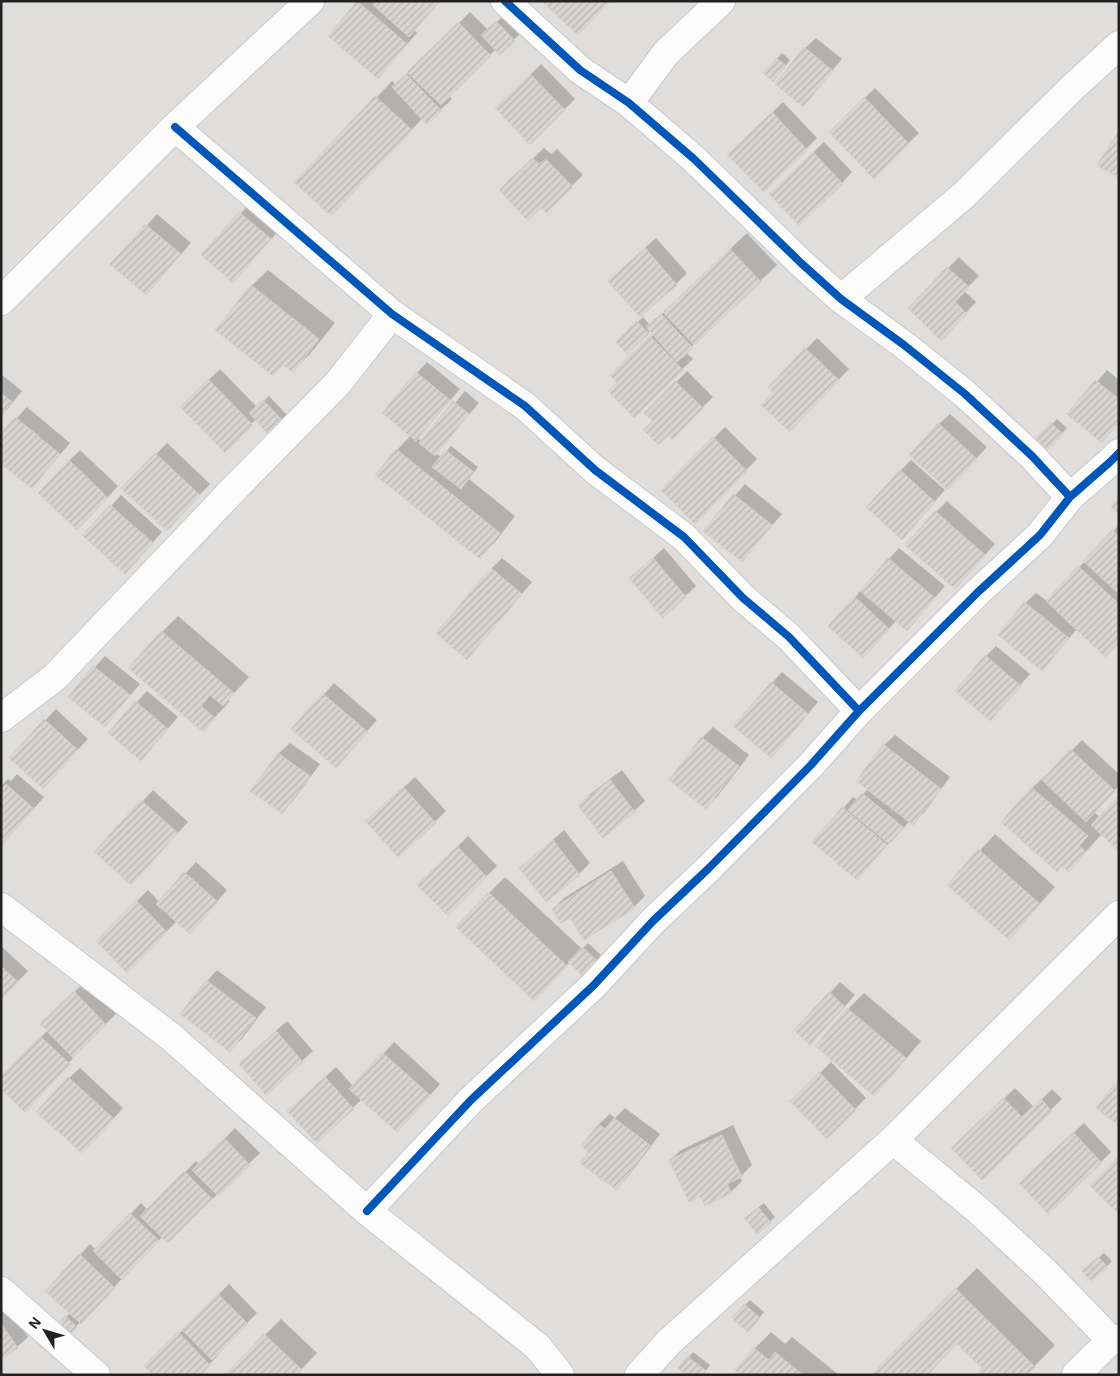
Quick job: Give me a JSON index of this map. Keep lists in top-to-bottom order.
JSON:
{
  "north": "top left"
}
